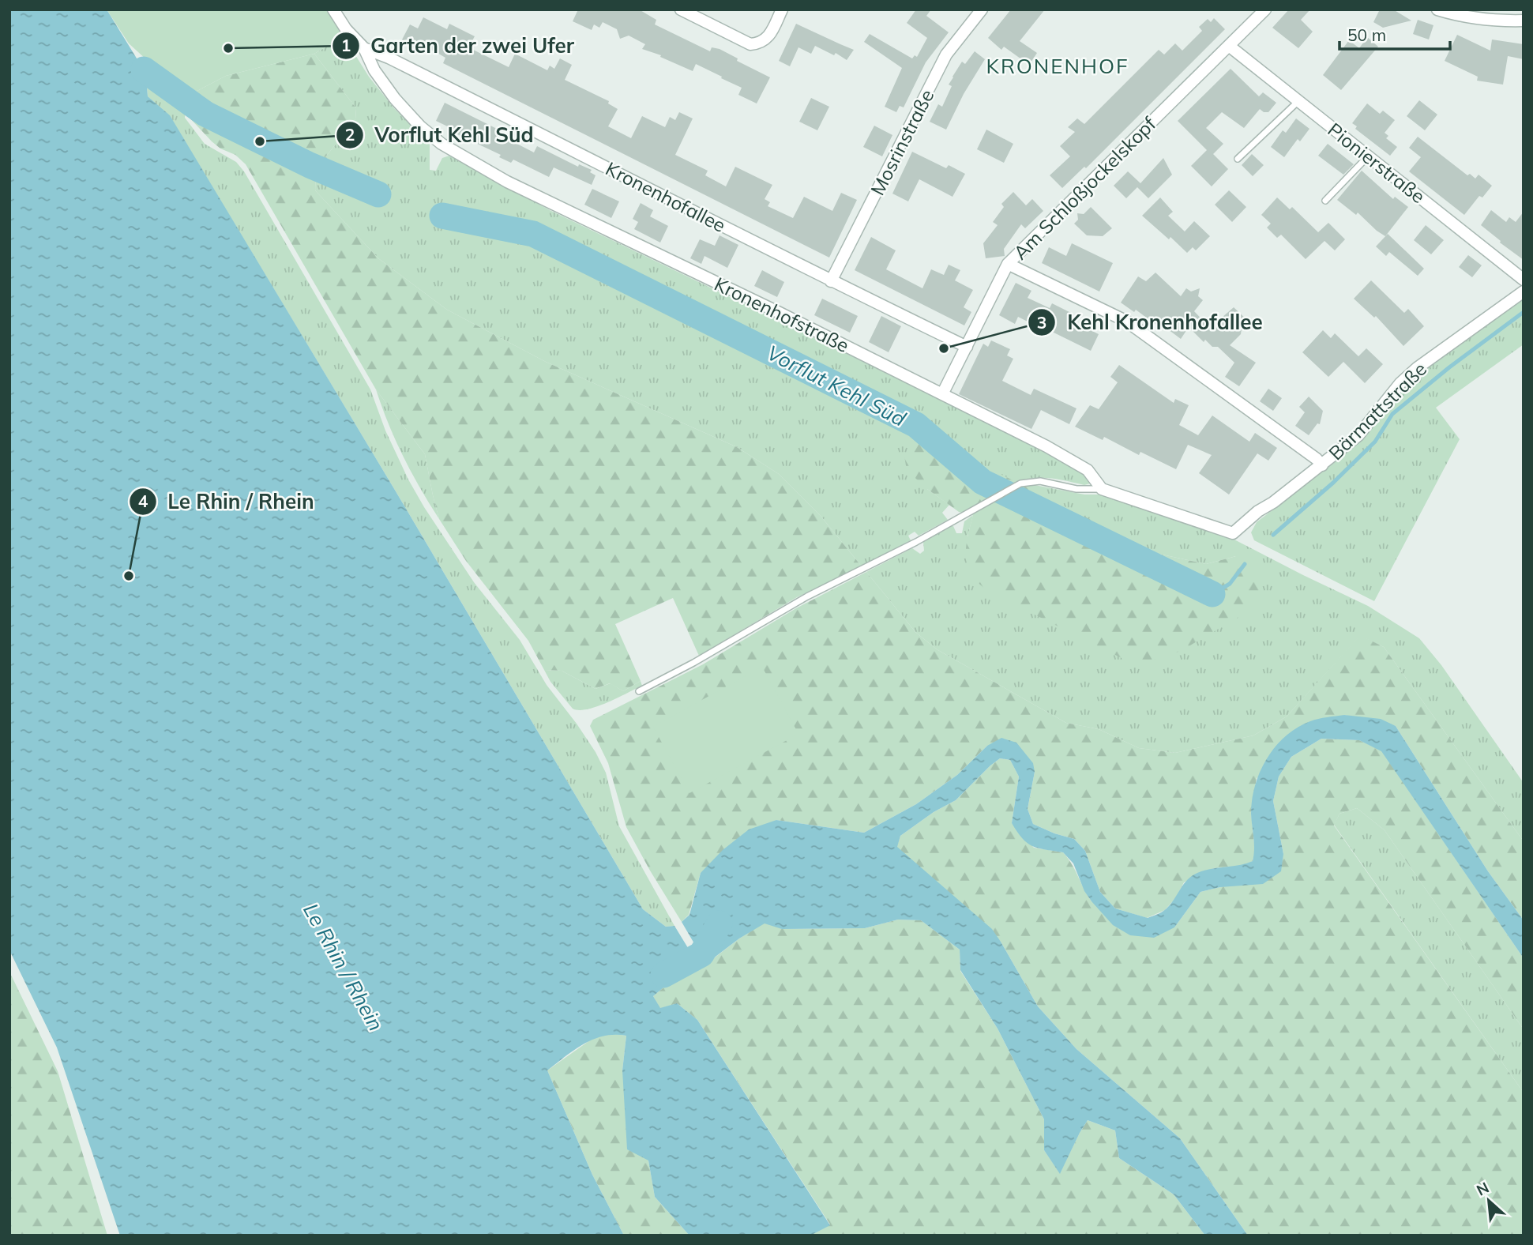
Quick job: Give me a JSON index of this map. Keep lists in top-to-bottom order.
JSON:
{
  "streets": {
    "street": [
      "Mosrinstraße",
      "Pionierstraße",
      "Am Schloßjockelskopf",
      "Kronenhofallee",
      "Kronenhofstraße",
      "Bärmattstraße"
    ]
  },
  "crossings": [
    ["Mosrinstraße", "Kronenhofallee"],
    ["Pionierstraße", "Am Schloßjockelskopf"],
    ["Am Schloßjockelskopf", "Kronenhofallee"],
    ["Am Schloßjockelskopf", "Kronenhofstraße"],
    ["Kronenhofallee", "Kronenhofstraße"],
    ["Kronenhofstraße", "Bärmattstraße"]
  ],
  "districts": ["KRONENHOF"],
  "water": ["Vorflut Kehl Süd", "Le Rhin / Rhein"],
  "places": [
    "Garten der zwei Ufer",
    "Vorflut Kehl Süd",
    "Kehl Kronenhofallee",
    "Le Rhin / Rhein"
  ],
  "scale_bar": "50 m",
  "north": "top left"
}
